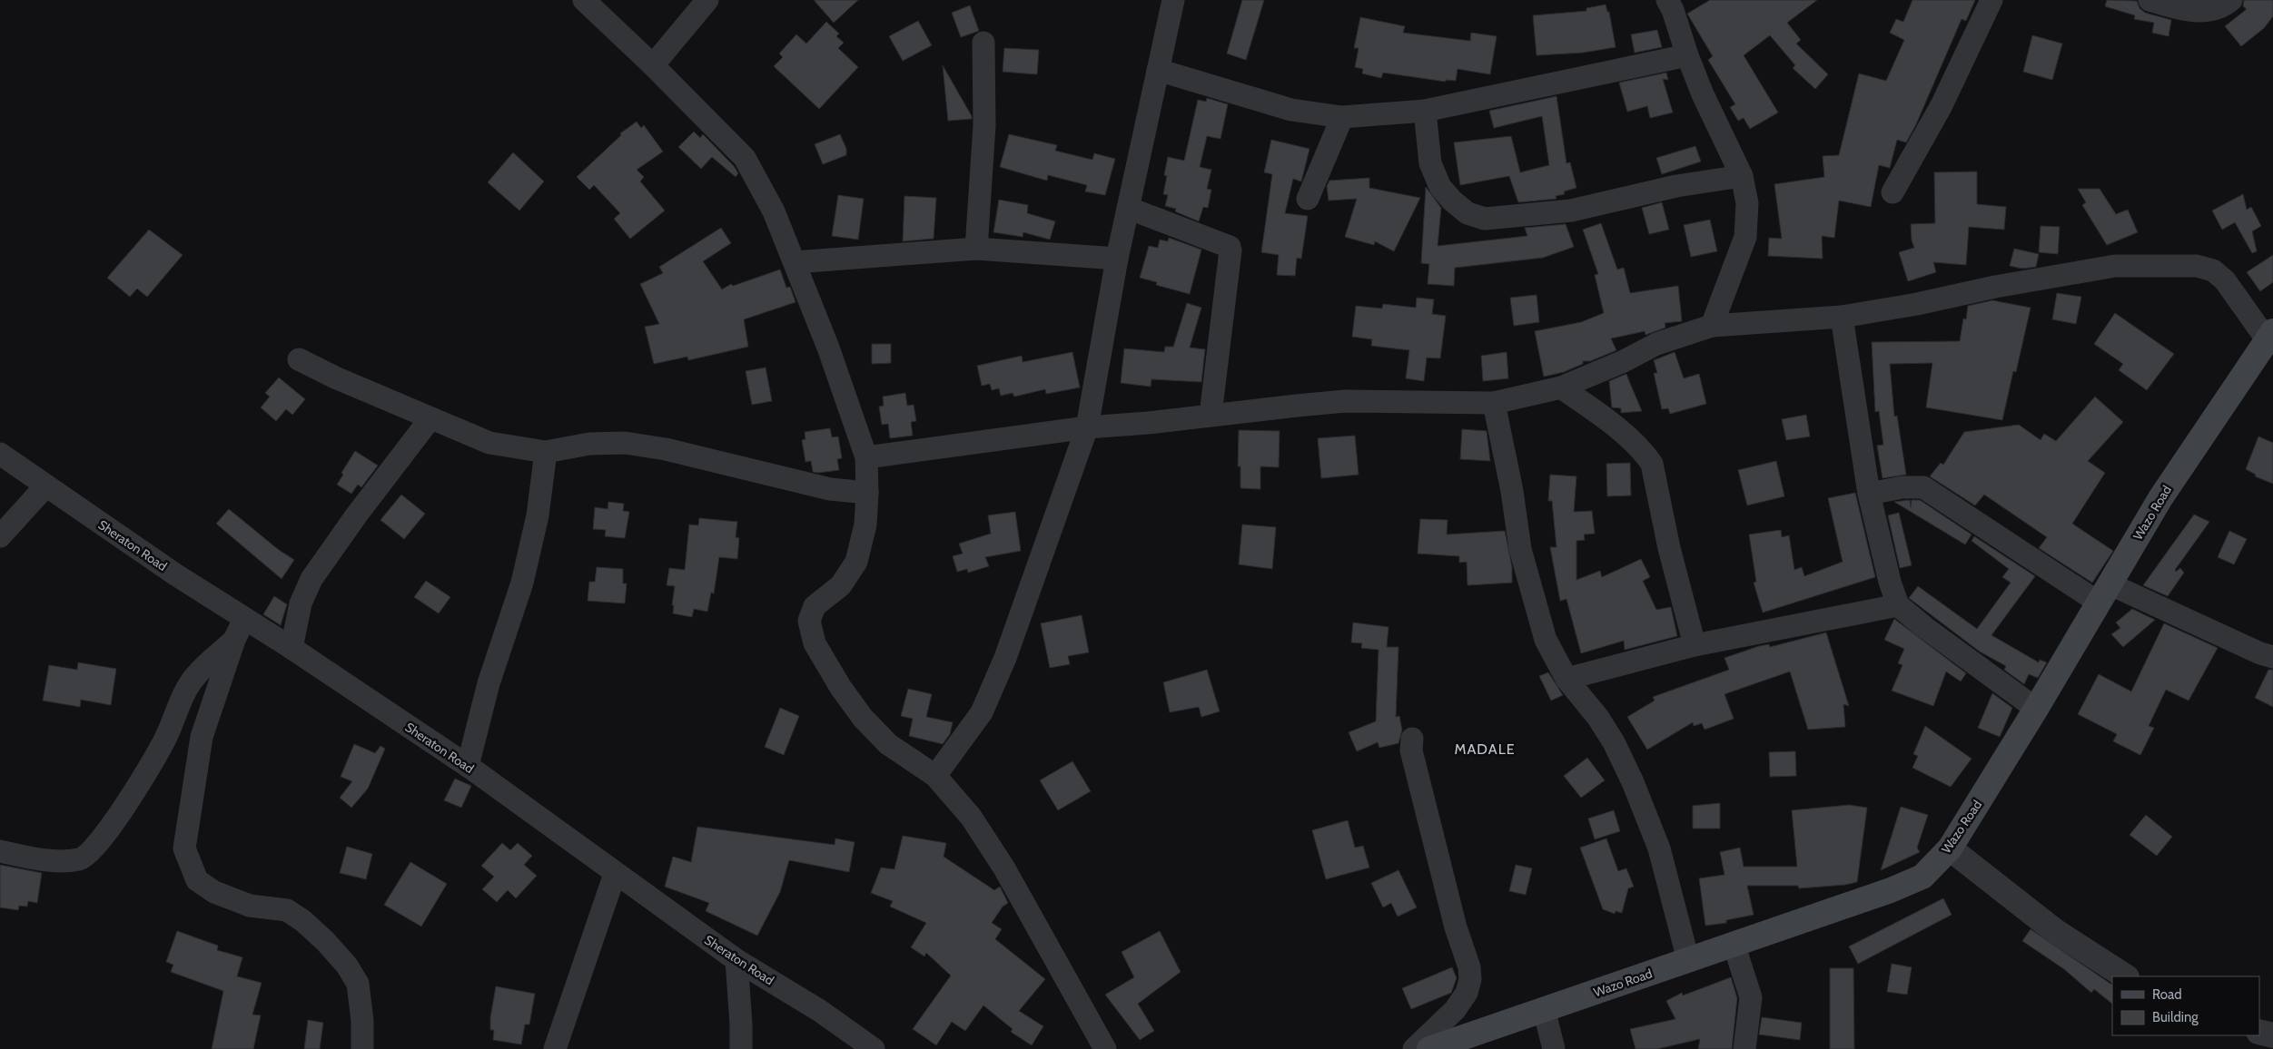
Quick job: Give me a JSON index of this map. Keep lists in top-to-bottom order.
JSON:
{
  "streets": {
    "main road": ["Wazo Road"],
    "street": ["Sheraton Road"]
  },
  "districts": ["MADALE"],
  "legend": ["Road", "Building"]
}
